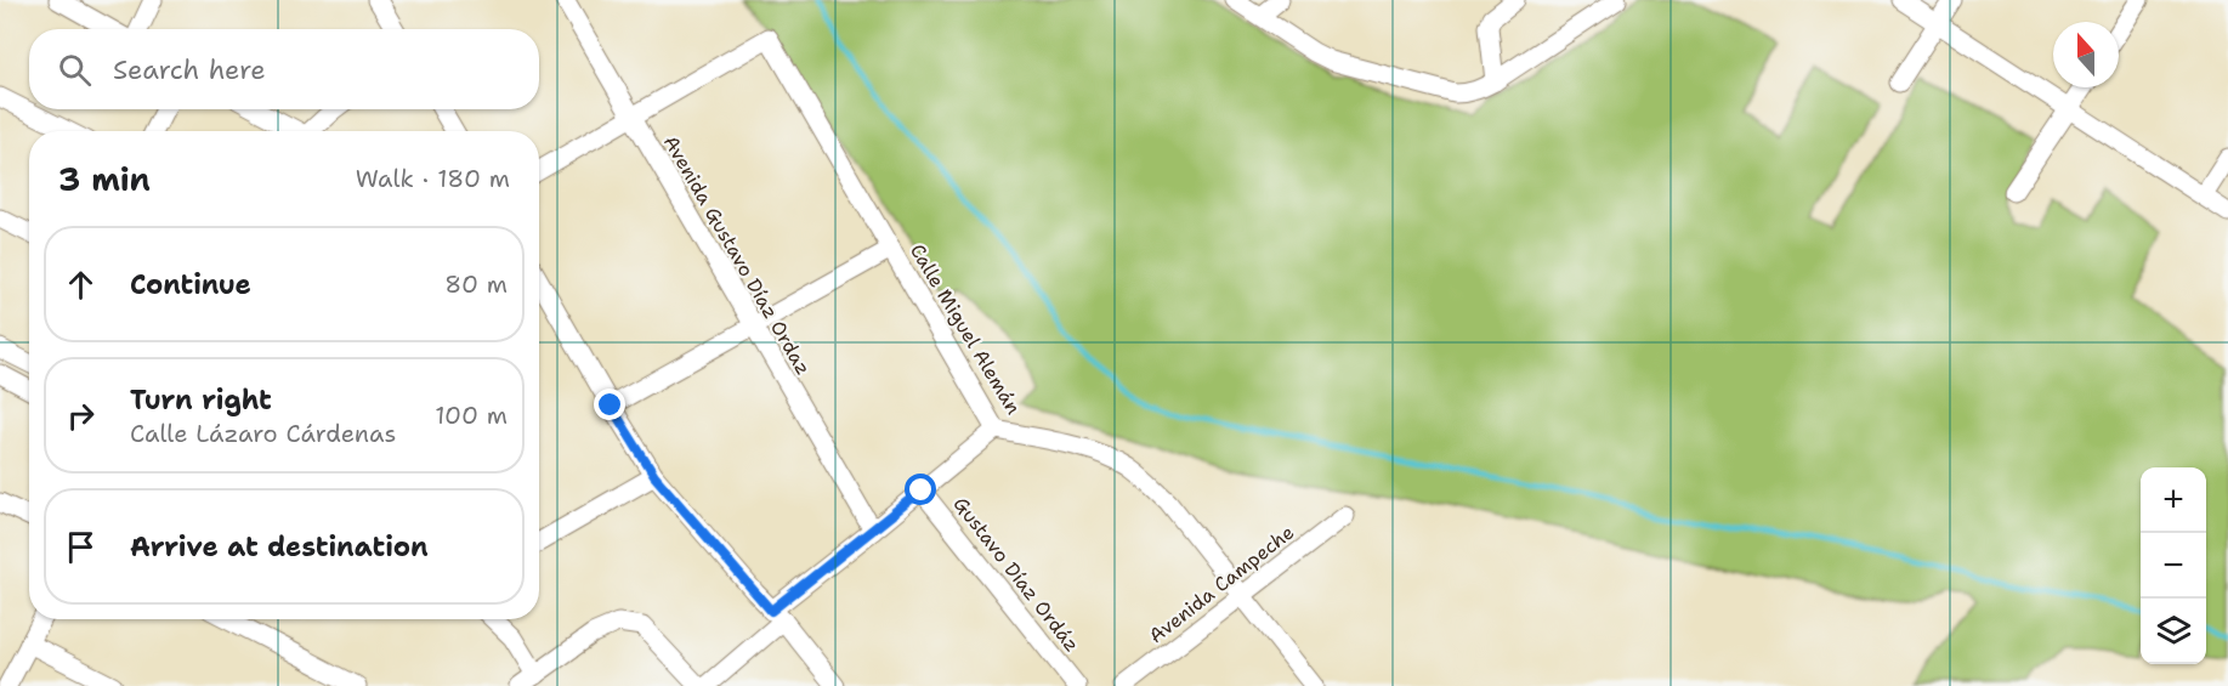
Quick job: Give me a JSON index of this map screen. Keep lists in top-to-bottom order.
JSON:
{
  "streets": {
    "street": [
      "Avenida Gustavo Díaz Ordaz",
      "Calle Miguel Alemán",
      "Gustavo Díaz Ordáz",
      "Avenida Campeche"
    ]
  },
  "crossings": [
    ["Avenida Gustavo Díaz Ordaz", "Calle Miguel Alemán"],
    ["Calle Miguel Alemán", "Avenida Campeche"]
  ],
  "north": "top",
  "page": {
    "search": "Search here",
    "heading": ["3 min", "Walk · 180 m"],
    "list": [
      ["Continue", "80 m"],
      ["Turn right", "Calle Lázaro Cárdenas", "100 m"],
      "Arrive at destination"
    ],
    "map_buttons": ["+", "−"]
  }
}
